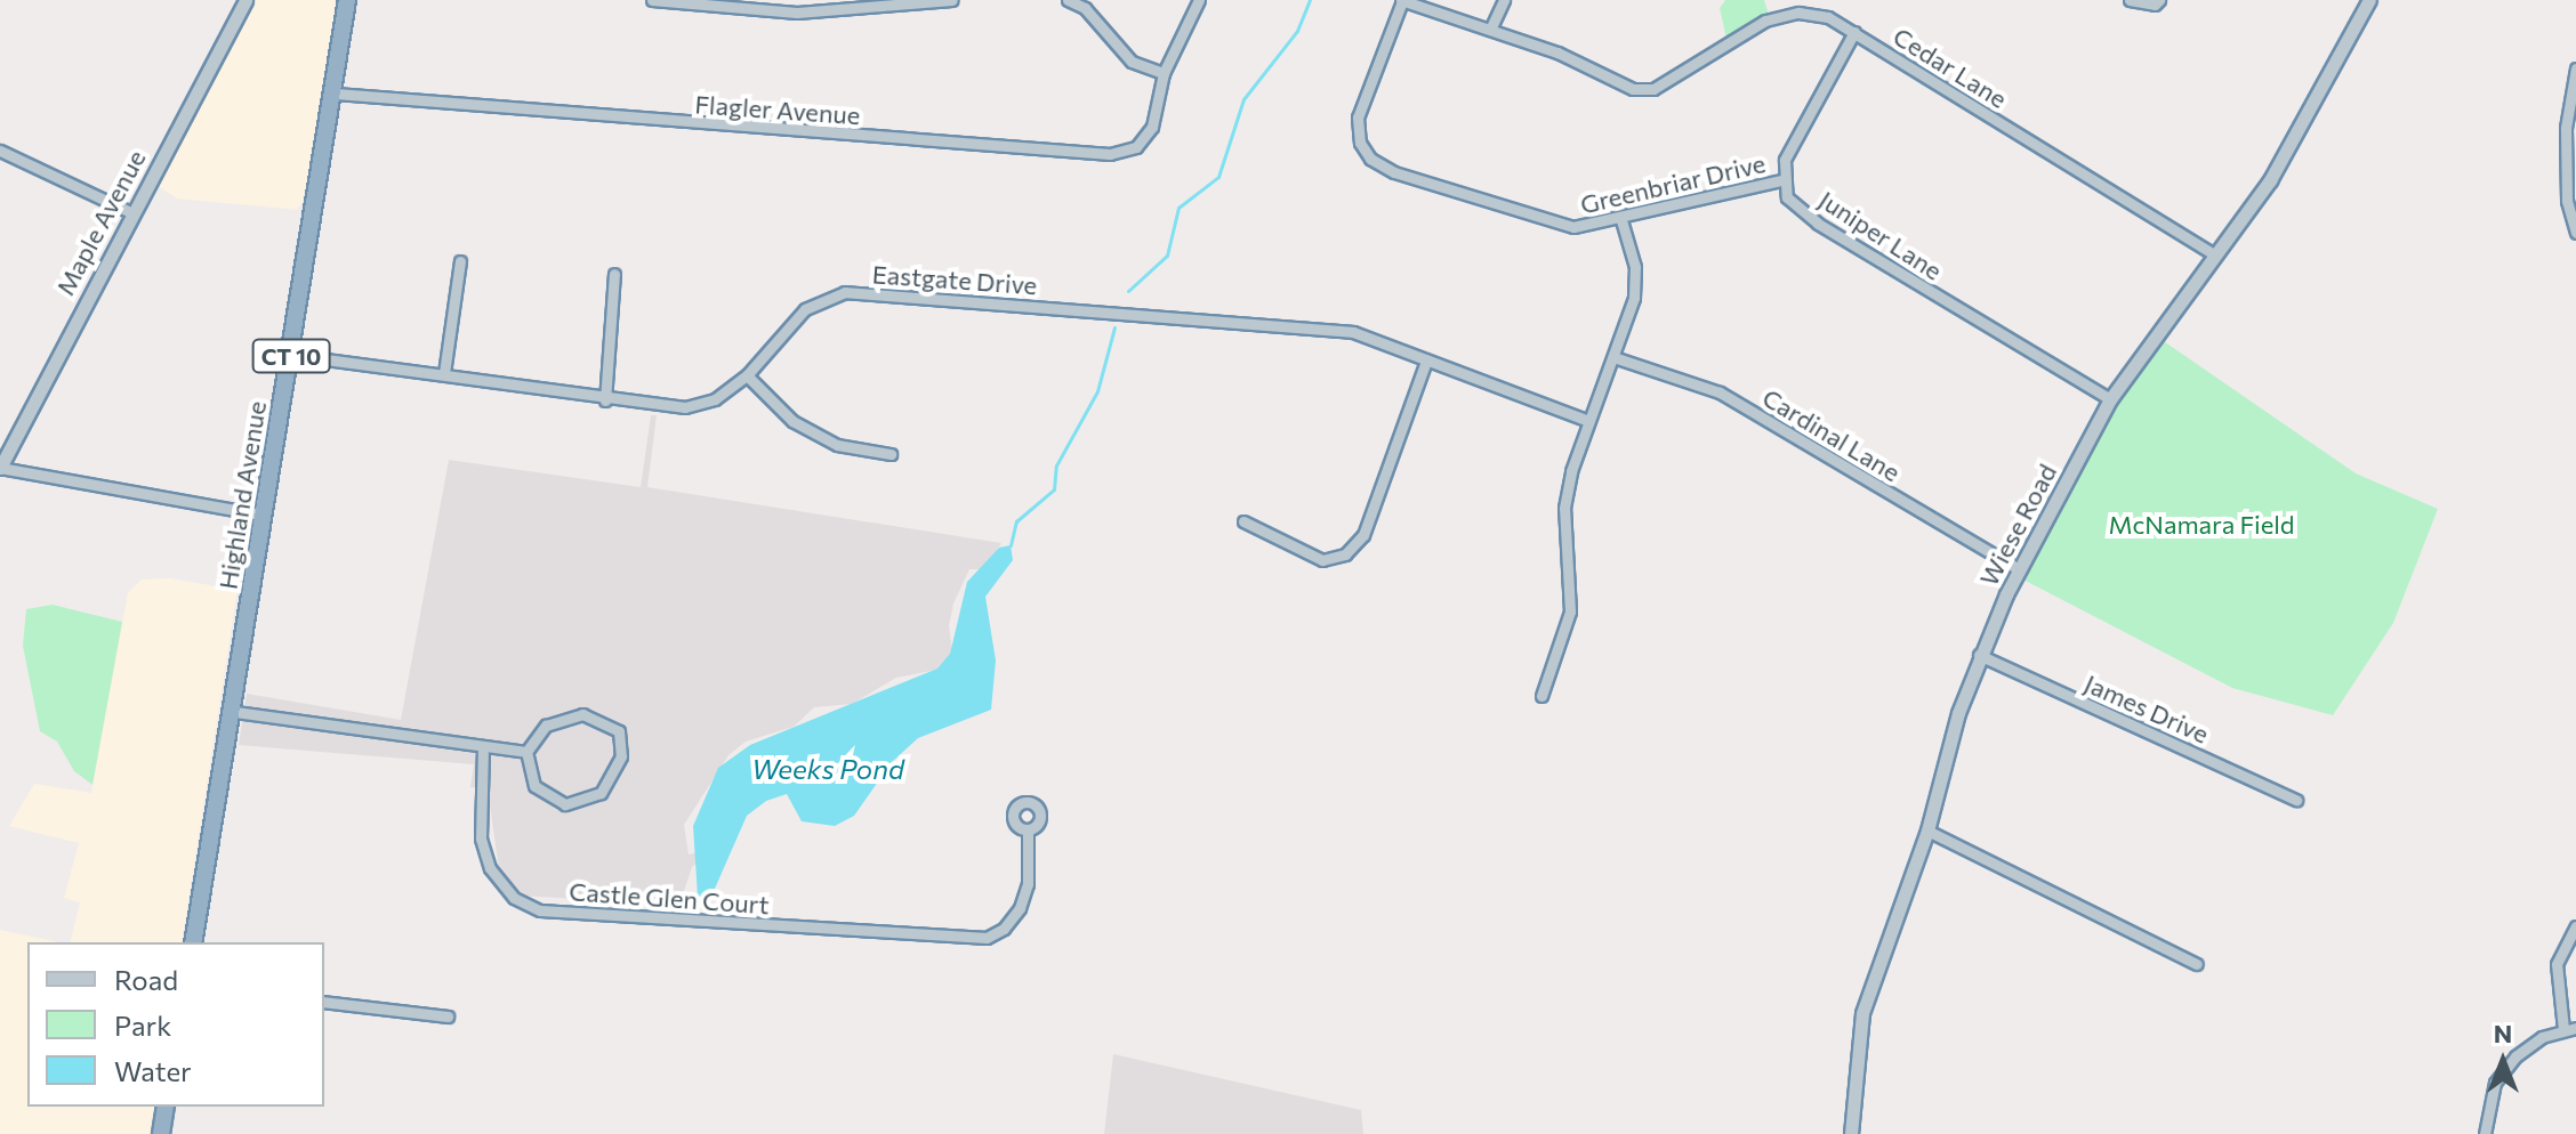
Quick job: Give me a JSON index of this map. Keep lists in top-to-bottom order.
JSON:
{
  "streets": {
    "highway": ["CT 10", "Highland Avenue"],
    "street": [
      "Cedar Lane",
      "Flagler Avenue",
      "Greenbriar Drive",
      "Maple Avenue",
      "Juniper Lane",
      "Eastgate Drive",
      "Cardinal Lane",
      "Wiese Road",
      "James Drive",
      "Castle Glen Court"
    ]
  },
  "crossings": [
    ["Cedar Lane", "Greenbriar Drive"],
    ["Cedar Lane", "Wiese Road"],
    ["Flagler Avenue", "Highland Avenue"],
    ["Greenbriar Drive", "Juniper Lane"],
    ["Juniper Lane", "Wiese Road"],
    ["Eastgate Drive", "Highland Avenue"],
    ["Cardinal Lane", "Wiese Road"],
    ["Wiese Road", "James Drive"]
  ],
  "water": ["Weeks Pond"],
  "parks": ["McNamara Field"],
  "legend": ["Road", "Park", "Water"],
  "north": "top"
}
